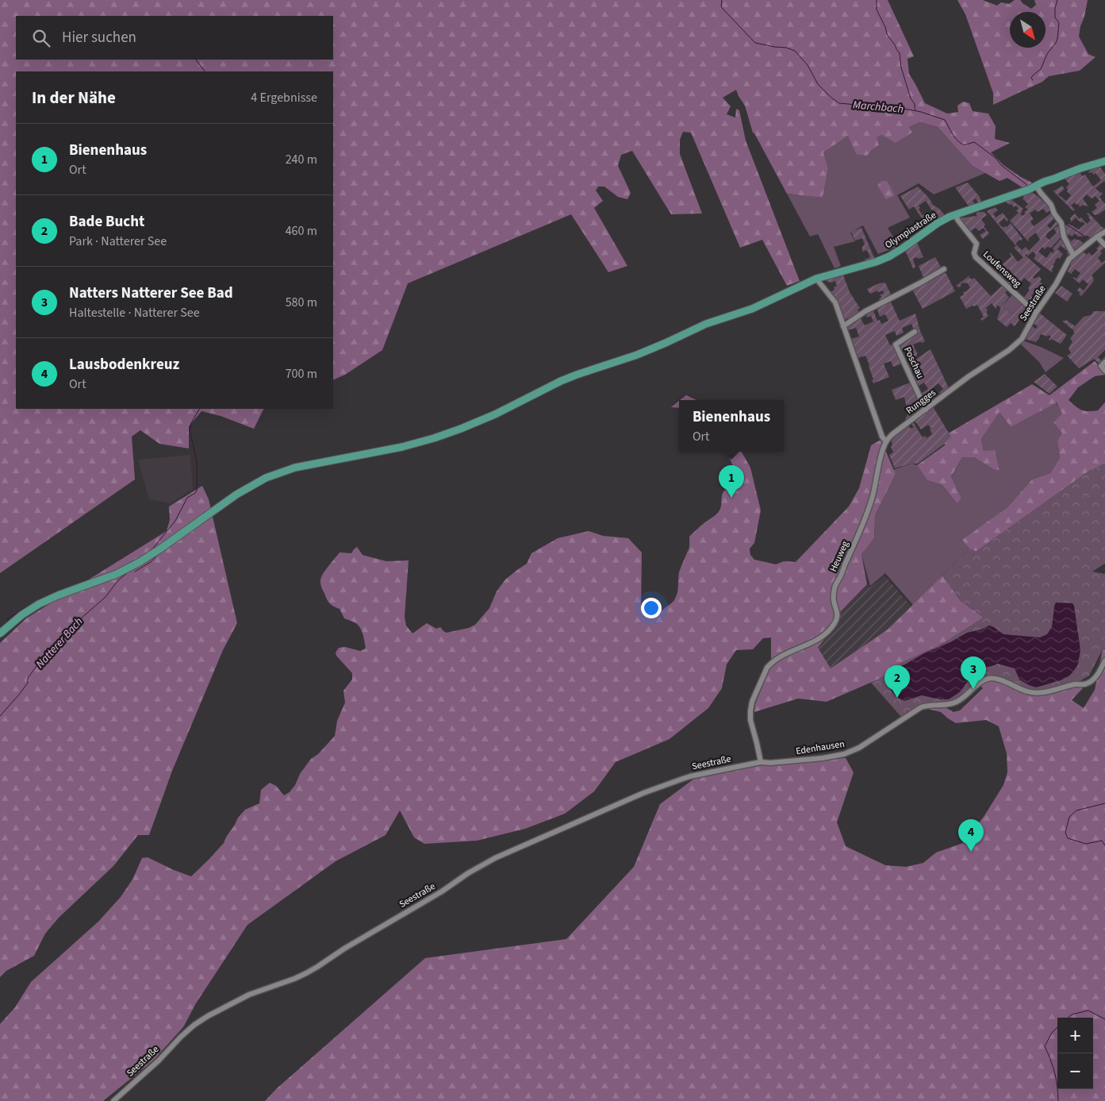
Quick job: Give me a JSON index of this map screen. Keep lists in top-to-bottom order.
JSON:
{
  "streets": {
    "main road": ["Olympiastraße"],
    "street": [
      "Loufensweg",
      "Seestraße",
      "Poschau",
      "Rungges",
      "Heuweg",
      "Edenhausen"
    ]
  },
  "crossings": [
    ["Olympiastraße", "Loufensweg"],
    ["Loufensweg", "Seestraße"],
    ["Seestraße", "Rungges"],
    ["Seestraße", "Heuweg"],
    ["Seestraße", "Edenhausen"],
    ["Poschau", "Rungges"],
    ["Rungges", "Heuweg"],
    ["Heuweg", "Edenhausen"]
  ],
  "water": ["Marchbach", "Natterer Bach"],
  "north": "bottom right",
  "page": {
    "search": "Hier suchen",
    "heading": ["In der Nähe", "4 Ergebnisse"],
    "list": [
      {
        "mark": "1",
        "name": "Bienenhaus",
        "note": "Ort",
        "value": "240 m"
      },
      {
        "mark": "2",
        "name": "Bade Bucht",
        "note": "Park · Natterer See",
        "value": "460 m"
      },
      {
        "mark": "3",
        "name": "Natters Natterer See Bad",
        "note": "Haltestelle · Natterer See",
        "value": "580 m"
      },
      {
        "mark": "4",
        "name": "Lausbodenkreuz",
        "note": "Ort",
        "value": "700 m"
      }
    ],
    "popup": ["Bienenhaus", "Ort"],
    "pins": [
      "1",
      "3",
      "2",
      "4"
    ],
    "map_buttons": ["+", "−"]
  }
}
